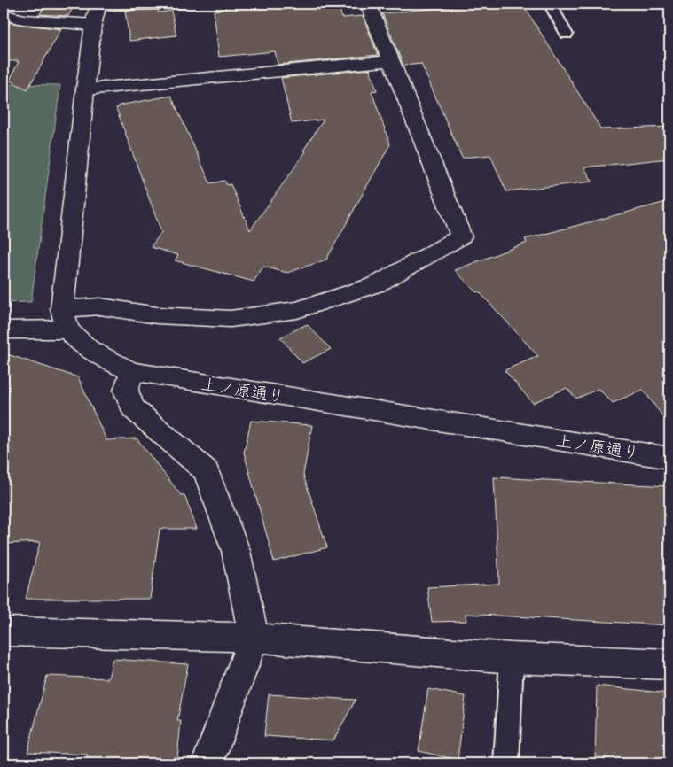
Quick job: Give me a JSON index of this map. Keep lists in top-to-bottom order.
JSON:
{
  "streets": {
    "street": ["上ノ原通り"]
  }
}
